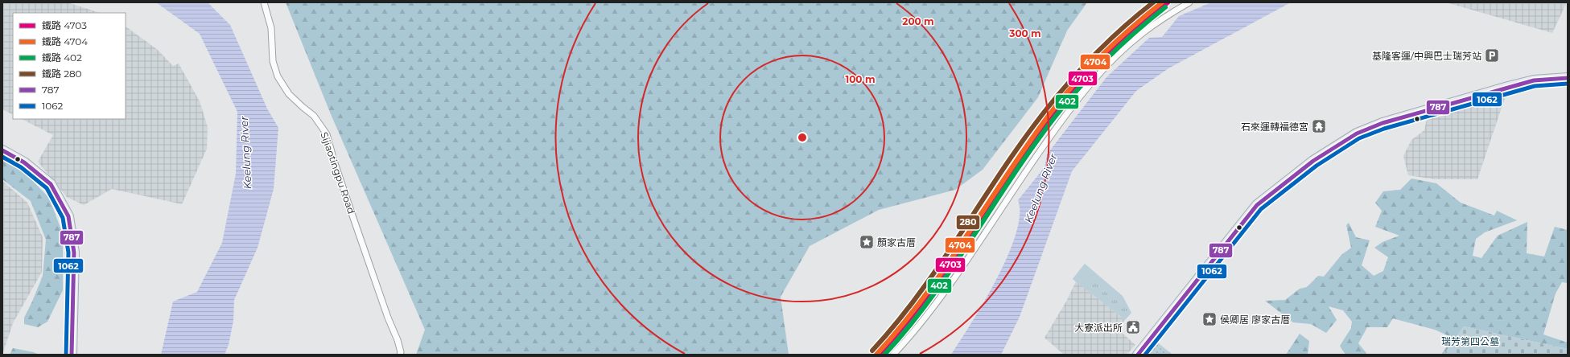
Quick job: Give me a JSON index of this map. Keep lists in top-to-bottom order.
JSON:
{
  "streets": {
    "street": ["Sijiaotingpu Road"]
  },
  "water": ["Keelung River"],
  "parks": ["瑞芳第四公墓"],
  "places": {
    "parking": ["基隆客運/中興巴士瑞芳站"],
    "temple": ["石來運轉福德宮"],
    "place": ["顏家古厝", "侯卿居 廖家古厝"],
    "public building": ["大寮派出所"]
  },
  "lines": [
    "rail line 4703",
    "rail line 4704",
    "rail line 280",
    "rail line 402",
    "transit line 787",
    "transit line 1062"
  ],
  "legend": [
    "鐵路 4703",
    "鐵路 4704",
    "鐵路 402",
    "鐵路 280",
    "787",
    "1062"
  ],
  "rings": ["200 m", "300 m", "100 m"]
}
